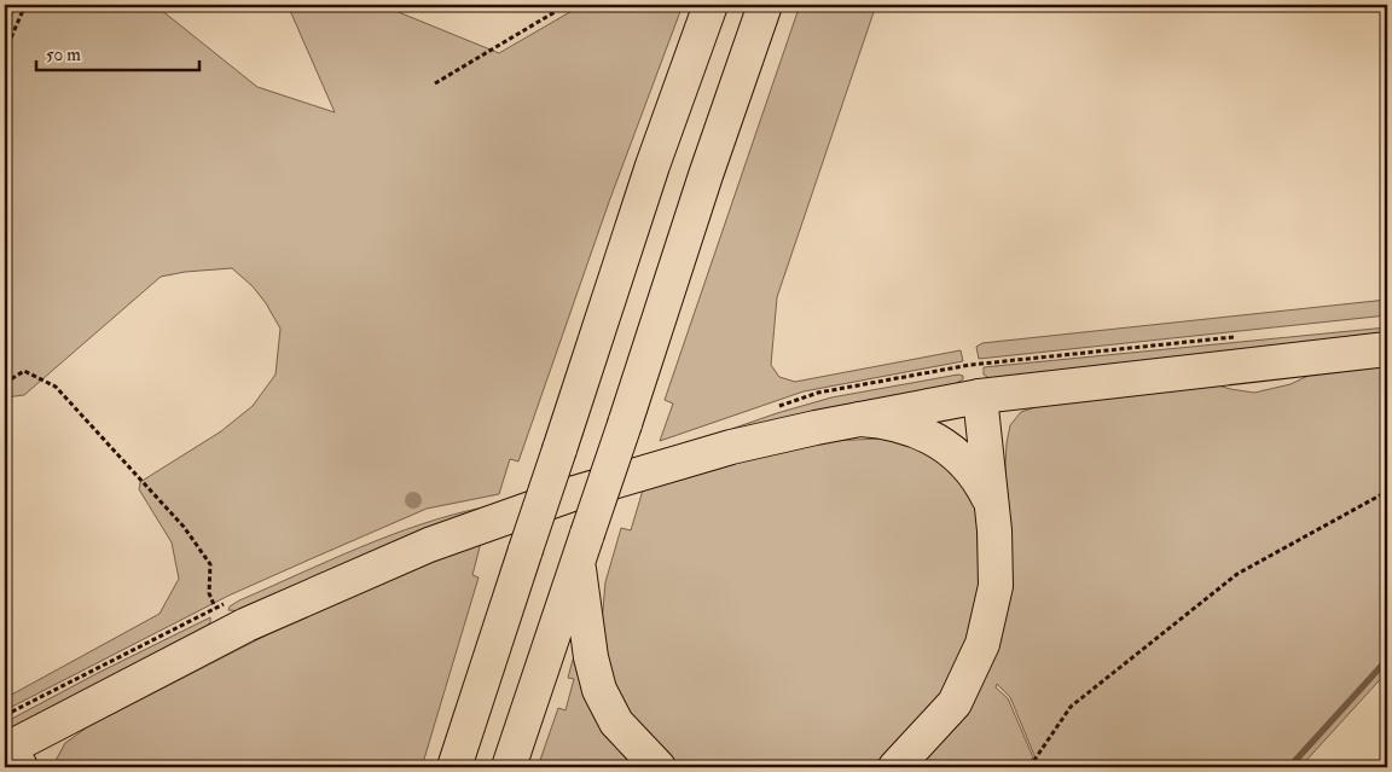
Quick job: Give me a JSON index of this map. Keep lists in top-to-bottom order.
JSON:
{
  "scale_bar": "50 m"
}
